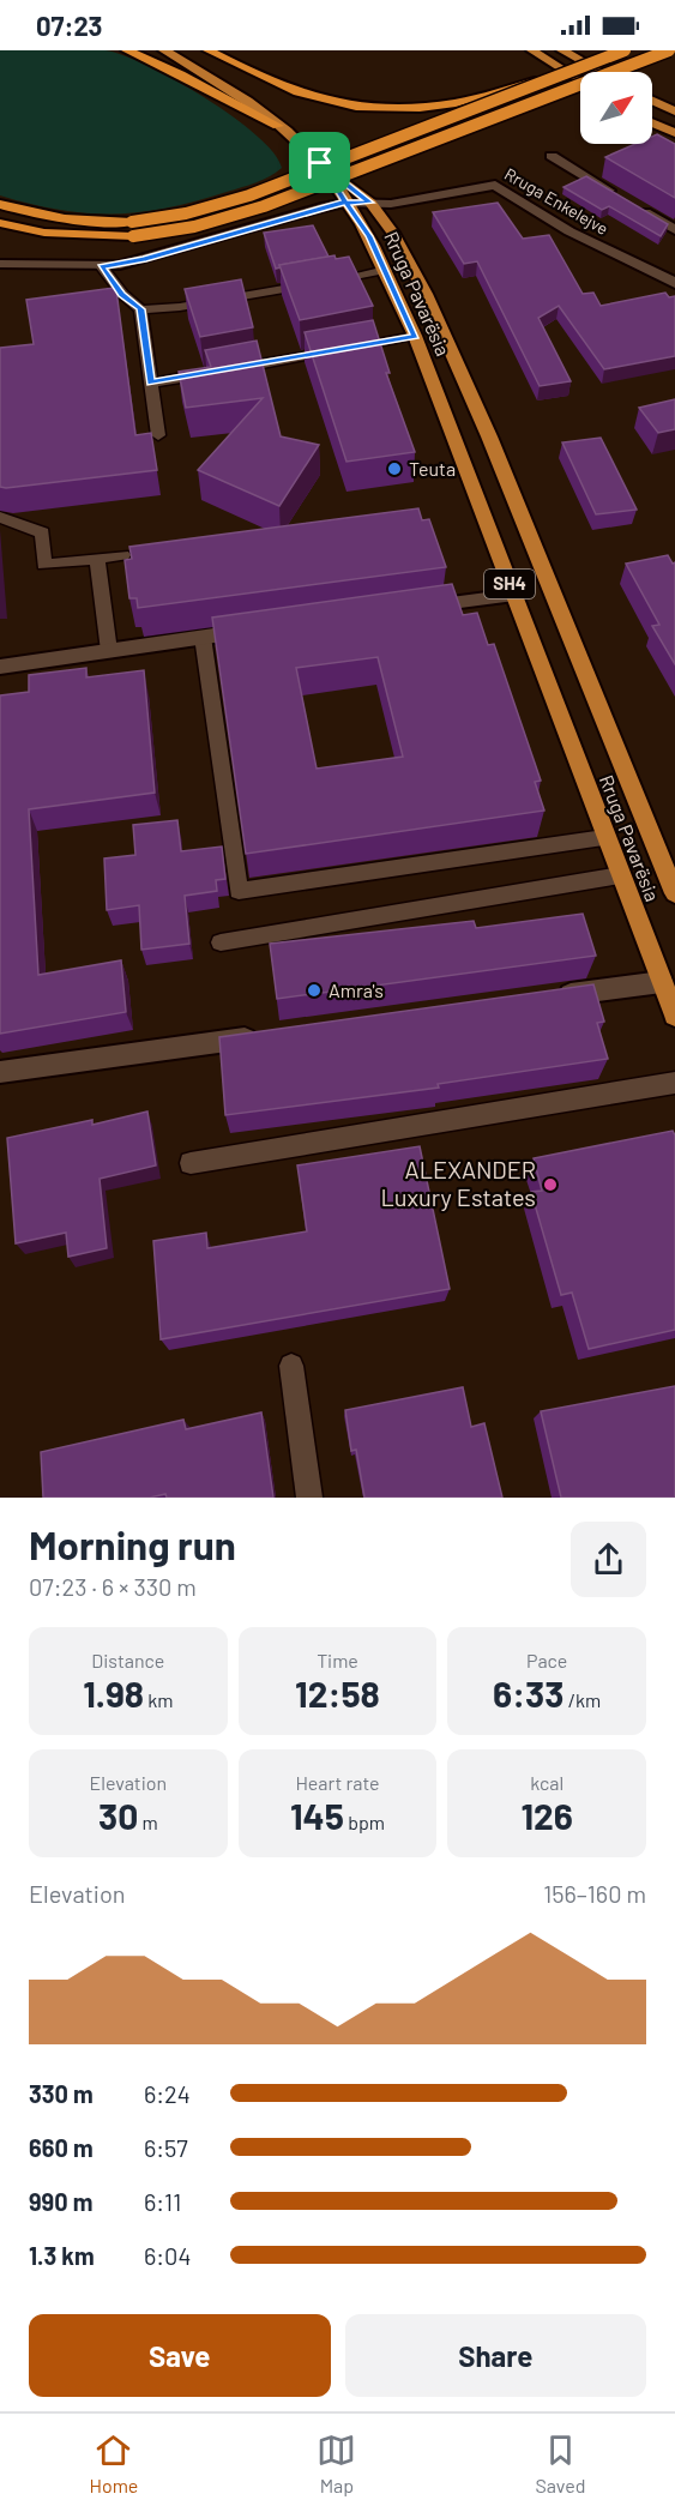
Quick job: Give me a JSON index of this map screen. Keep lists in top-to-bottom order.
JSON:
{
  "streets": {
    "main road": ["Rruga Pavarësia", "SH4"],
    "street": ["Rruga Enkelejve"]
  },
  "crossings": [
    ["Rruga Enkelejve", "Rruga Pavarësia"],
    ["Rruga Pavarësia", "SH4"]
  ],
  "places": ["Teuta", "Amra's", "ALEXANDER Luxury Estates"],
  "north": "top right",
  "page": {
    "status": "07:23",
    "heading": ["Morning run", "07:23 · 6 × 330 m"],
    "stats": [
      ["Distance", "1.98 km"],
      ["Time", "12:58"],
      ["Pace", "6:33 /km"],
      ["Elevation", "30 m"],
      ["Heart rate", "145 bpm"],
      ["kcal", "126"]
    ],
    "chart": ["Elevation", "156–160 m"],
    "list": [
      {
        "name": "330 m",
        "note": "6:24"
      },
      {
        "name": "660 m",
        "note": "6:57"
      },
      {
        "name": "990 m",
        "note": "6:11"
      },
      {
        "name": "1.3 km",
        "note": "6:04"
      }
    ],
    "buttons": ["Save", "Share"],
    "tabs": ["Home", "Map", "Saved"]
  }
}
